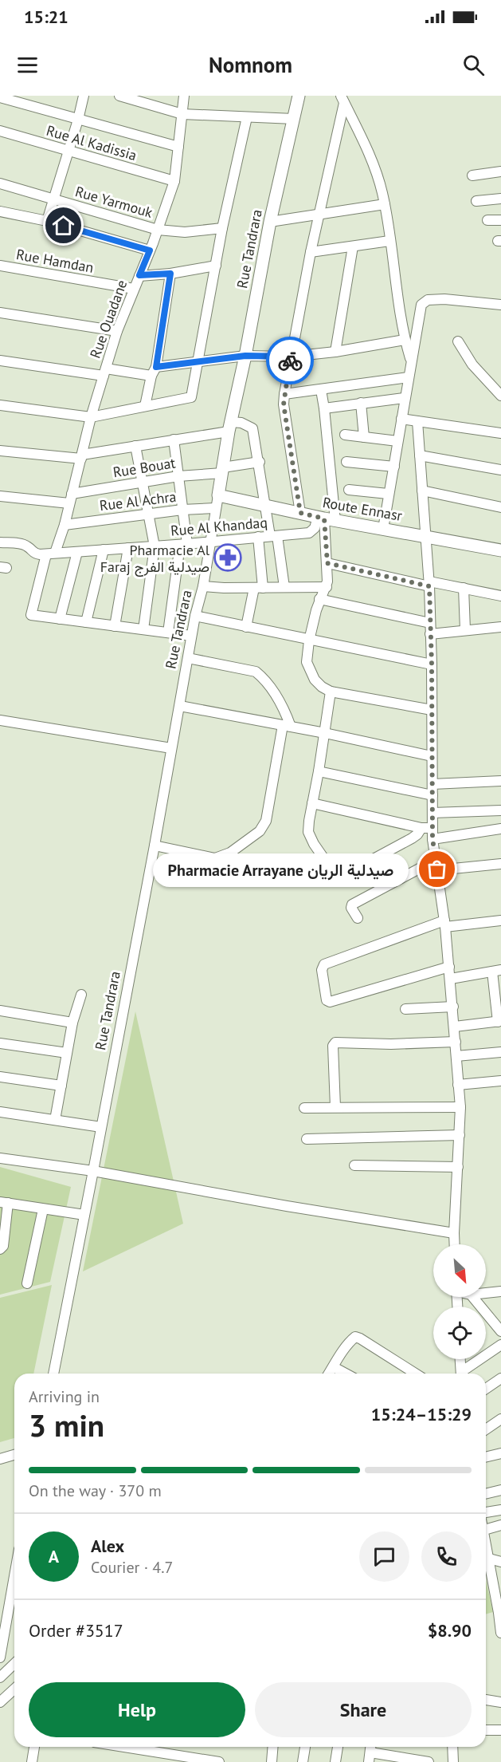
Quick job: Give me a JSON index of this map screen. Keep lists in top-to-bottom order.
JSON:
{
  "streets": {
    "main road": ["Rue Tandrara", "Route Ennasr"],
    "street": [
      "Rue Al Kadissia",
      "Rue Yarmouk",
      "Rue Hamdan",
      "Rue Ouadane",
      "Rue Bouat",
      "Rue Al Achra",
      "Rue Al Khandaq"
    ]
  },
  "crossings": [
    ["Rue Al Kadissia", "Rue Ouadane"],
    ["Rue Yarmouk", "Rue Ouadane"],
    ["Rue Tandrara", "Rue Bouat"],
    ["Rue Tandrara", "Rue Al Achra"],
    ["Rue Tandrara", "Route Ennasr"],
    ["Rue Tandrara", "Rue Al Khandaq"],
    ["Rue Hamdan", "Rue Ouadane"],
    ["Rue Ouadane", "Rue Bouat"],
    ["Rue Ouadane", "Rue Al Achra"],
    ["Rue Ouadane", "Rue Al Khandaq"],
    ["Route Ennasr", "Rue Al Khandaq"]
  ],
  "places": {
    "pharmacy": ["Pharmacie Al Faraj صيدلية الفرج"],
    "other": ["Pharmacie Arrayane صيدلية الريان"]
  },
  "north": "bottom right",
  "page": {
    "status": "15:21",
    "header": "Nomnom",
    "bubble": "Pharmacie Arrayane صيدلية الريان",
    "heading": ["3 min", "Arriving in", "15:24–15:29"],
    "panel": [
      "Alex",
      "Courier · 4.7",
      "Order #3517",
      "$8.90"
    ],
    "bar": "On the way · 370 m",
    "round": "A",
    "buttons": ["Help", "Share"]
  }
}
